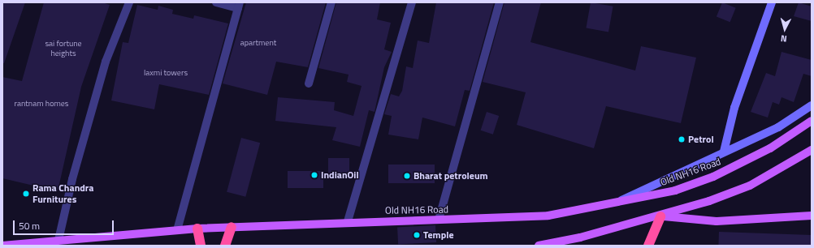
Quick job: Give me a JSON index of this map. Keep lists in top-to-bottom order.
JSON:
{
  "streets": {
    "main road": ["Old NH16 Road"]
  },
  "places": [
    "Petrol",
    "IndianOil",
    "Bharat petroleum",
    "Rama Chandra Furnitures",
    "Temple"
  ],
  "house_numbers": [
    "sai fortune heights",
    "apartment",
    "laxmi towers",
    "rantnam homes"
  ],
  "scale_bar": "50 m",
  "north": "bottom"
}
